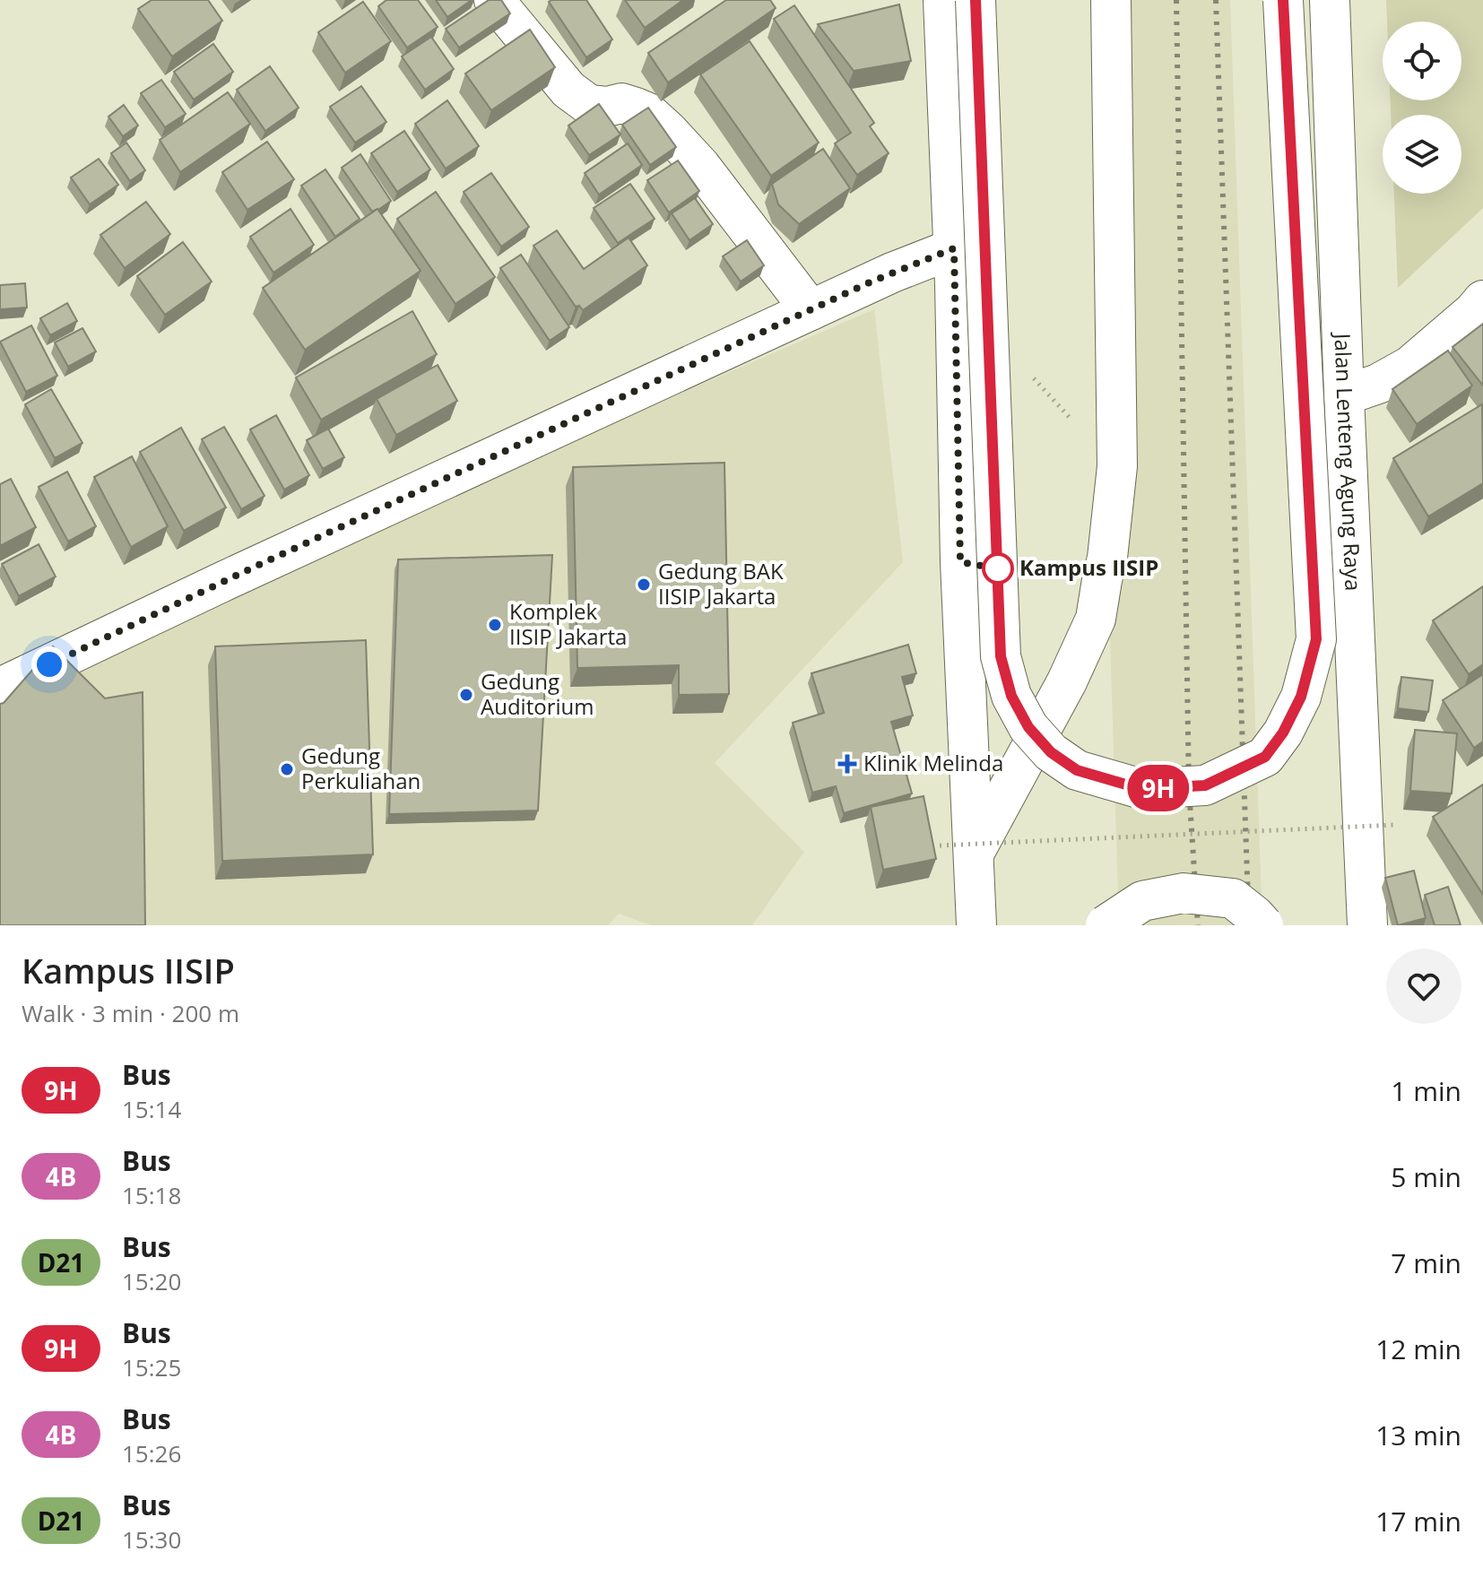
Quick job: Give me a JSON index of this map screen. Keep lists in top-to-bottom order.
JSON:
{
  "streets": {
    "main road": ["Jalan Lenteng Agung Raya"]
  },
  "places": {
    "other": [
      "Kampus IISIP",
      "Gedung BAK IISIP Jakarta",
      "Komplek IISIP Jakarta",
      "Gedung Auditorium",
      "Gedung Perkuliahan"
    ],
    "health": ["Klinik Melinda"]
  },
  "lines": ["bus line 9H"],
  "page": {
    "on_map": "9H",
    "heading": ["Kampus IISIP", "Walk · 3 min · 200 m"],
    "list": [
      {
        "mark": "9H",
        "name": "Bus",
        "note": "15:14",
        "value": "1 min"
      },
      {
        "mark": "4B",
        "name": "Bus",
        "note": "15:18",
        "value": "5 min"
      },
      {
        "mark": "D21",
        "name": "Bus",
        "note": "15:20",
        "value": "7 min"
      },
      {
        "mark": "9H",
        "name": "Bus",
        "note": "15:25",
        "value": "12 min"
      },
      {
        "mark": "4B",
        "name": "Bus",
        "note": "15:26",
        "value": "13 min"
      },
      {
        "mark": "D21",
        "name": "Bus",
        "note": "15:30",
        "value": "17 min"
      }
    ]
  }
}
